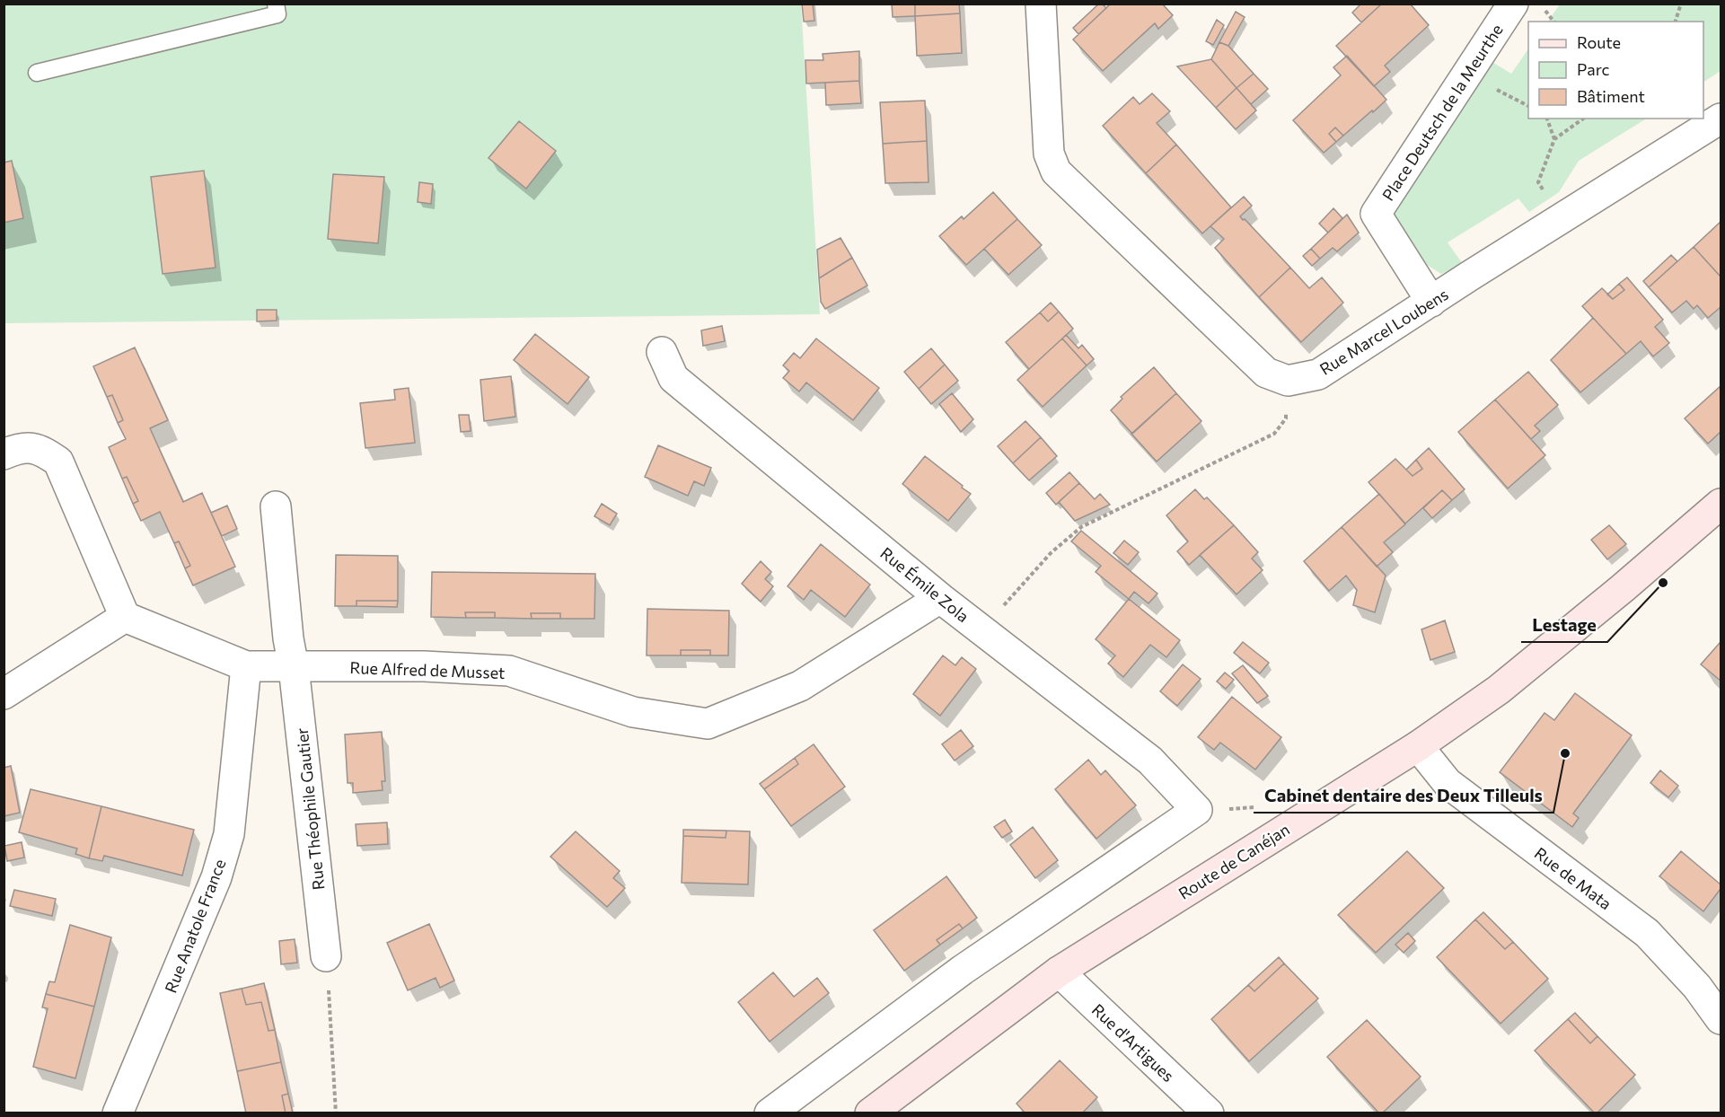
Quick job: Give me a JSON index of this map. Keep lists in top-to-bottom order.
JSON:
{
  "streets": {
    "street": [
      "Place Deutsch de la Meurthe",
      "Rue Marcel Loubens",
      "Rue Émile Zola",
      "Rue Alfred de Musset",
      "Rue Théophile Gautier",
      "Route de Canéjan",
      "Rue de Mata",
      "Rue Anatole France",
      "Rue d'Artigues"
    ]
  },
  "crossings": [
    ["Place Deutsch de la Meurthe", "Rue Marcel Loubens"],
    ["Rue Émile Zola", "Rue Alfred de Musset"],
    ["Rue Alfred de Musset", "Rue Théophile Gautier"],
    ["Rue Alfred de Musset", "Rue Anatole France"],
    ["Route de Canéjan", "Rue de Mata"],
    ["Route de Canéjan", "Rue d'Artigues"]
  ],
  "places": ["Lestage", "Cabinet dentaire des Deux Tilleuls"],
  "legend": ["Route", "Parc", "Bâtiment"]
}
